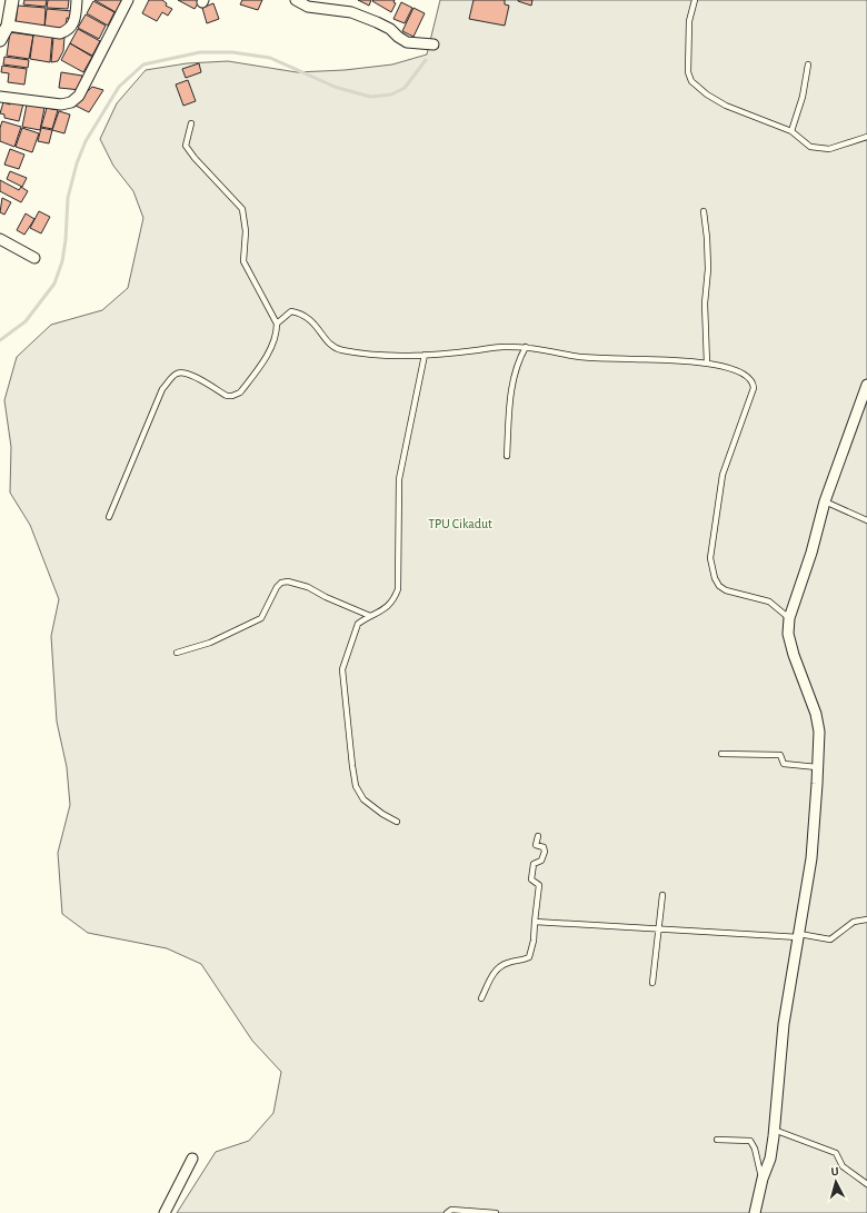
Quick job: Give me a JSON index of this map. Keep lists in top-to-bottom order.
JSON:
{
  "parks": ["TPU Cikadut"],
  "north": "top"
}
